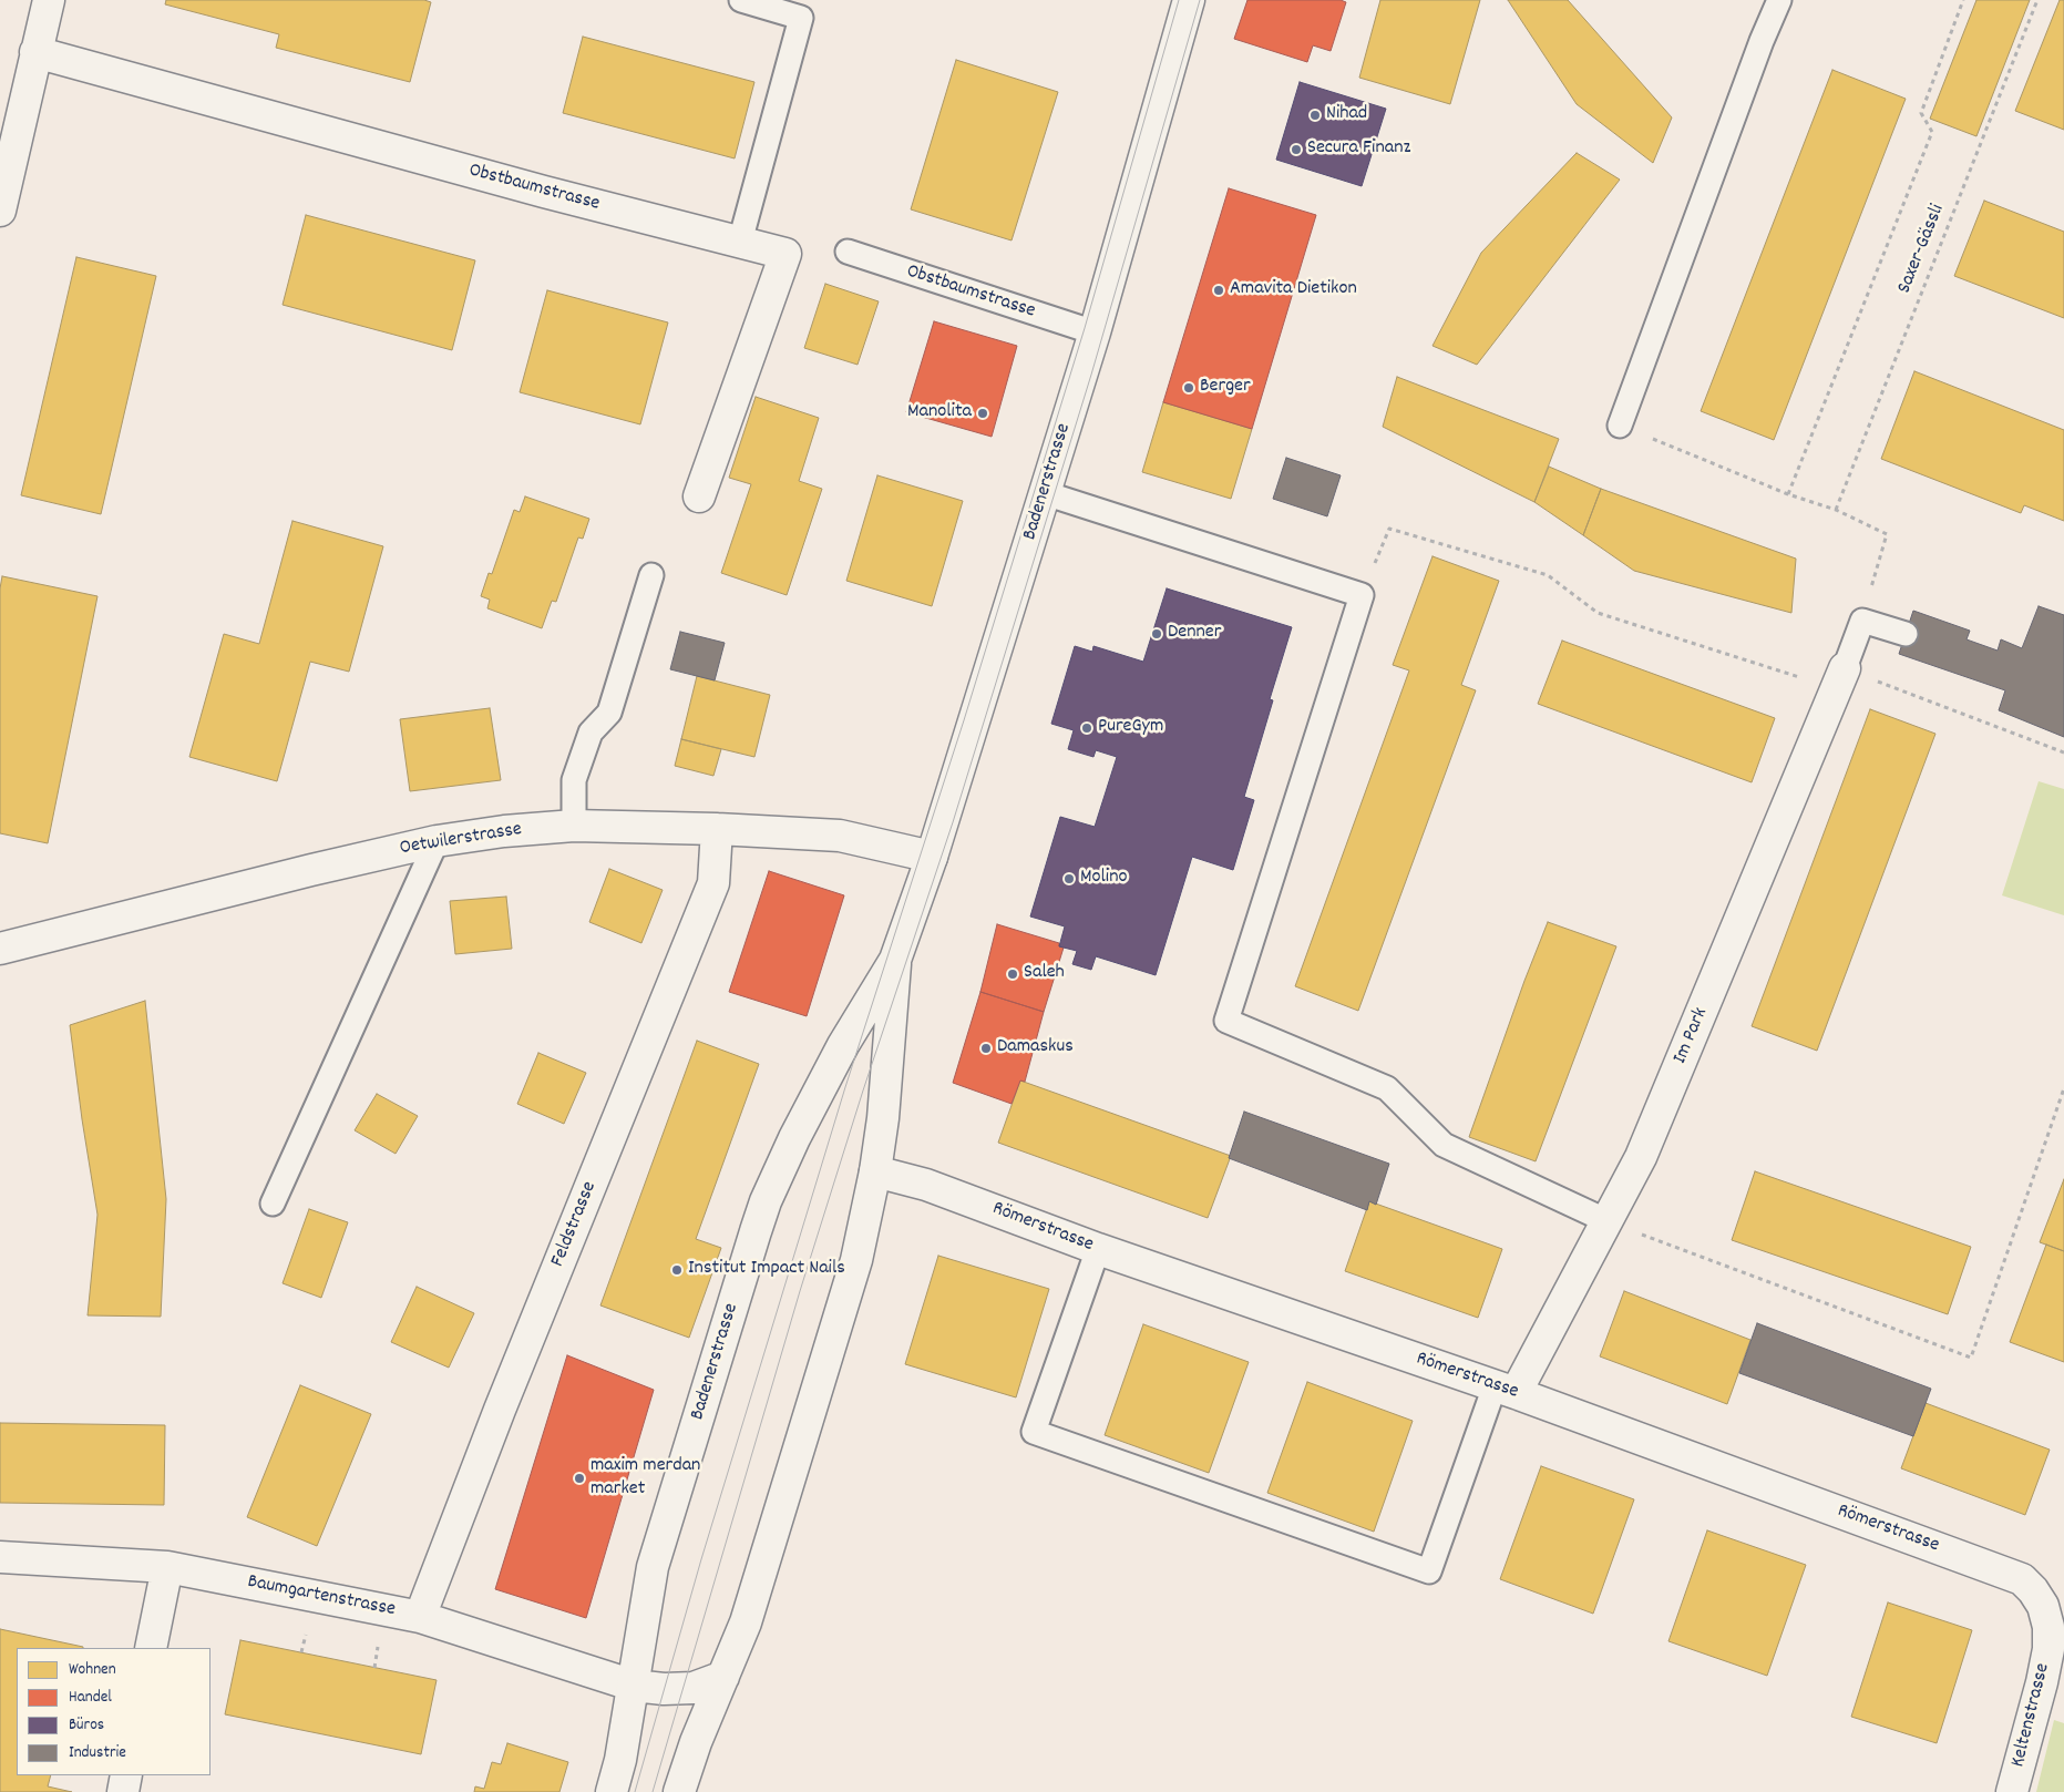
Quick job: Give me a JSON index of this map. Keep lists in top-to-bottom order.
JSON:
{
  "streets": {
    "street": [
      "Obstbaumstrasse",
      "Badenerstrasse",
      "Oetwilerstrasse",
      "Im Park",
      "Feldstrasse",
      "Römerstrasse",
      "Baumgartenstrasse",
      "Keltenstrasse"
    ],
    "path": ["Saxer-Gässli"]
  },
  "crossings": [
    ["Obstbaumstrasse", "Badenerstrasse"],
    ["Badenerstrasse", "Oetwilerstrasse"],
    ["Badenerstrasse", "Römerstrasse"],
    ["Badenerstrasse", "Baumgartenstrasse"],
    ["Oetwilerstrasse", "Feldstrasse"],
    ["Im Park", "Römerstrasse"],
    ["Feldstrasse", "Baumgartenstrasse"],
    ["Römerstrasse", "Keltenstrasse"]
  ],
  "places": [
    "Nihad",
    "Secura Finanz",
    "Amavita Dietikon",
    "Berger",
    "Manolita",
    "Denner",
    "PureGym",
    "Molino",
    "Saleh",
    "Damaskus",
    "Institut Impact Nails",
    "maxim merdan market"
  ],
  "legend": [
    "Wohnen",
    "Handel",
    "Büros",
    "Industrie"
  ]
}
